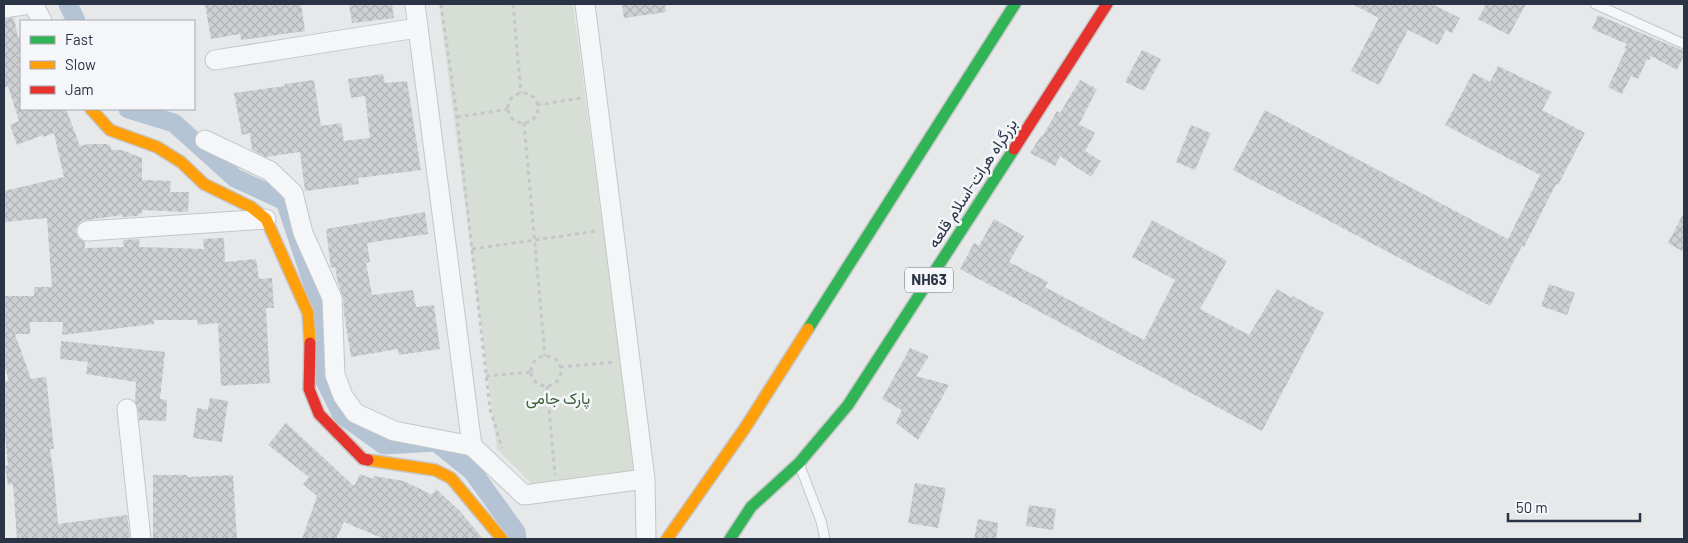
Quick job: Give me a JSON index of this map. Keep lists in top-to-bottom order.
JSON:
{
  "streets": {
    "main road": ["بزرگراه هرات-اسلام قلعه", "NH63"]
  },
  "parks": ["پارک جامی"],
  "legend": ["Fast", "Slow", "Jam"],
  "scale_bar": "50 m"
}
